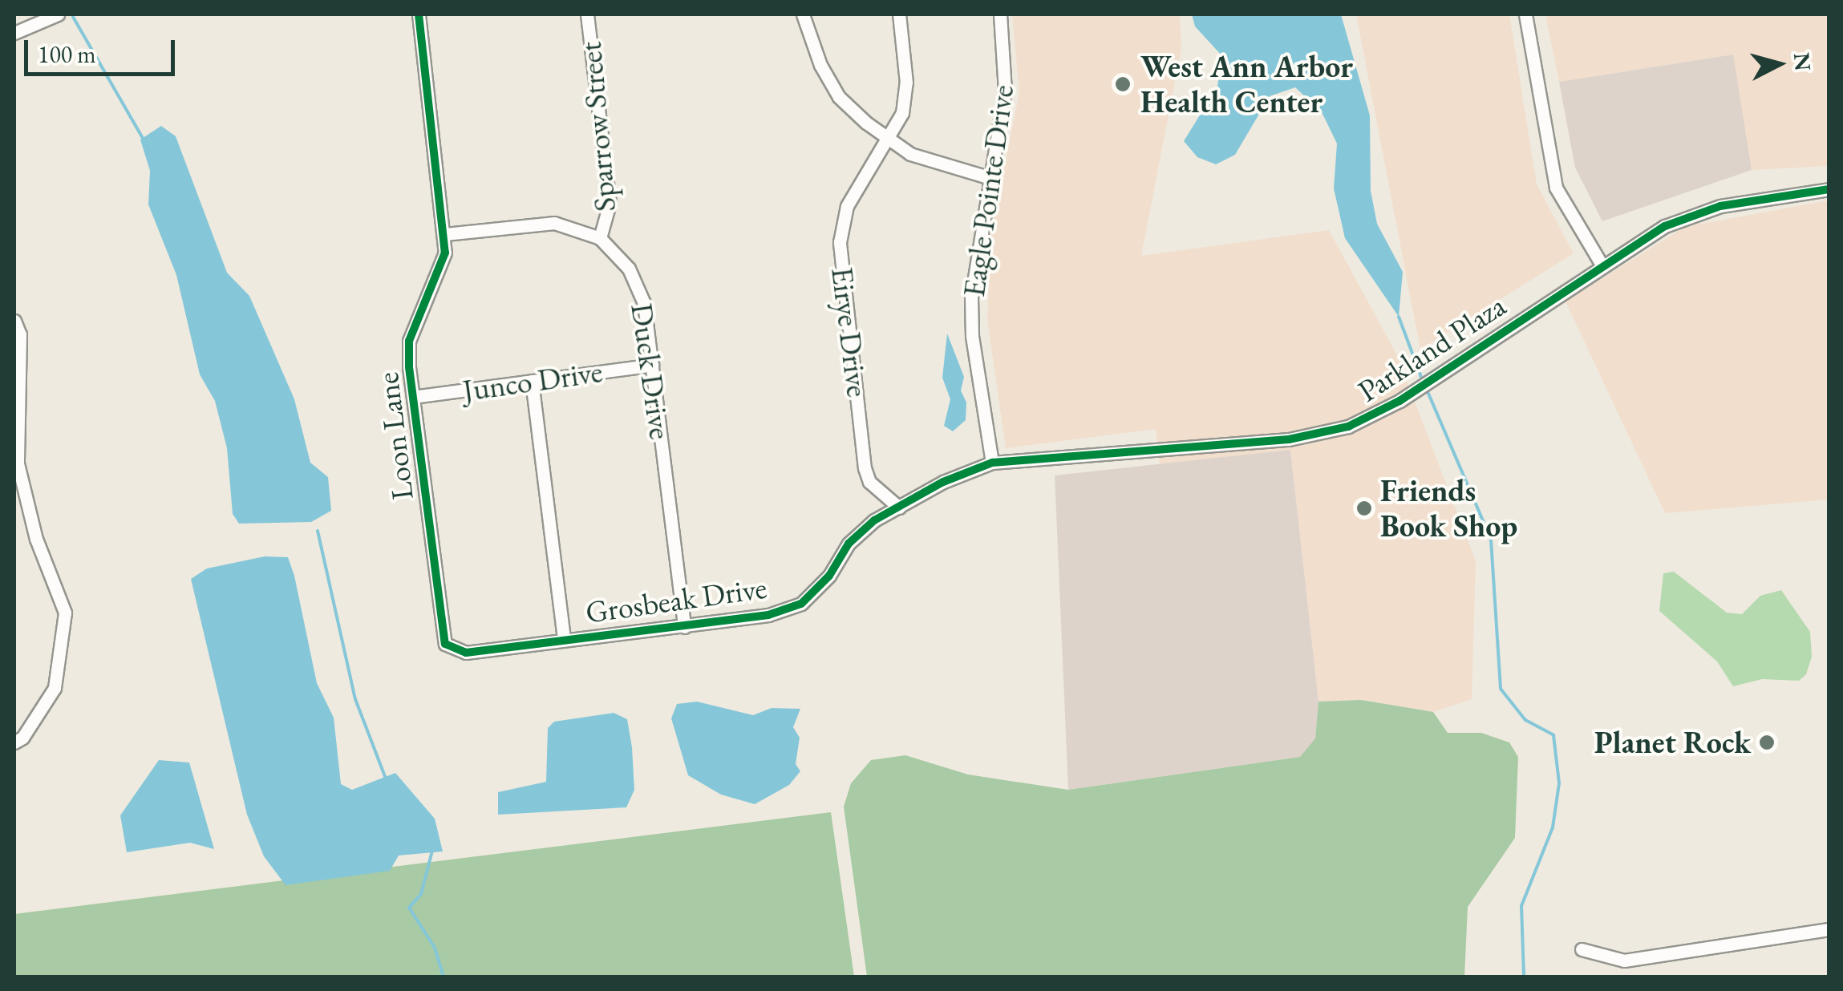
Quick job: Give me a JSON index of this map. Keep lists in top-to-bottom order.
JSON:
{
  "streets": {
    "street": [
      "Sparrow Street",
      "Eagle Pointe Drive",
      "Eirye Drive",
      "Parkland Plaza",
      "Duck Drive",
      "Junco Drive",
      "Loon Lane",
      "Grosbeak Drive"
    ]
  },
  "crossings": [
    ["Sparrow Street", "Duck Drive"],
    ["Eagle Pointe Drive", "Parkland Plaza"],
    ["Eirye Drive", "Parkland Plaza"],
    ["Eirye Drive", "Grosbeak Drive"],
    ["Parkland Plaza", "Grosbeak Drive"],
    ["Duck Drive", "Junco Drive"],
    ["Duck Drive", "Grosbeak Drive"],
    ["Junco Drive", "Loon Lane"],
    ["Loon Lane", "Grosbeak Drive"]
  ],
  "places": ["West Ann Arbor Health Center", "Friends Book Shop", "Planet Rock"],
  "scale_bar": "100 m",
  "north": "right"
}
